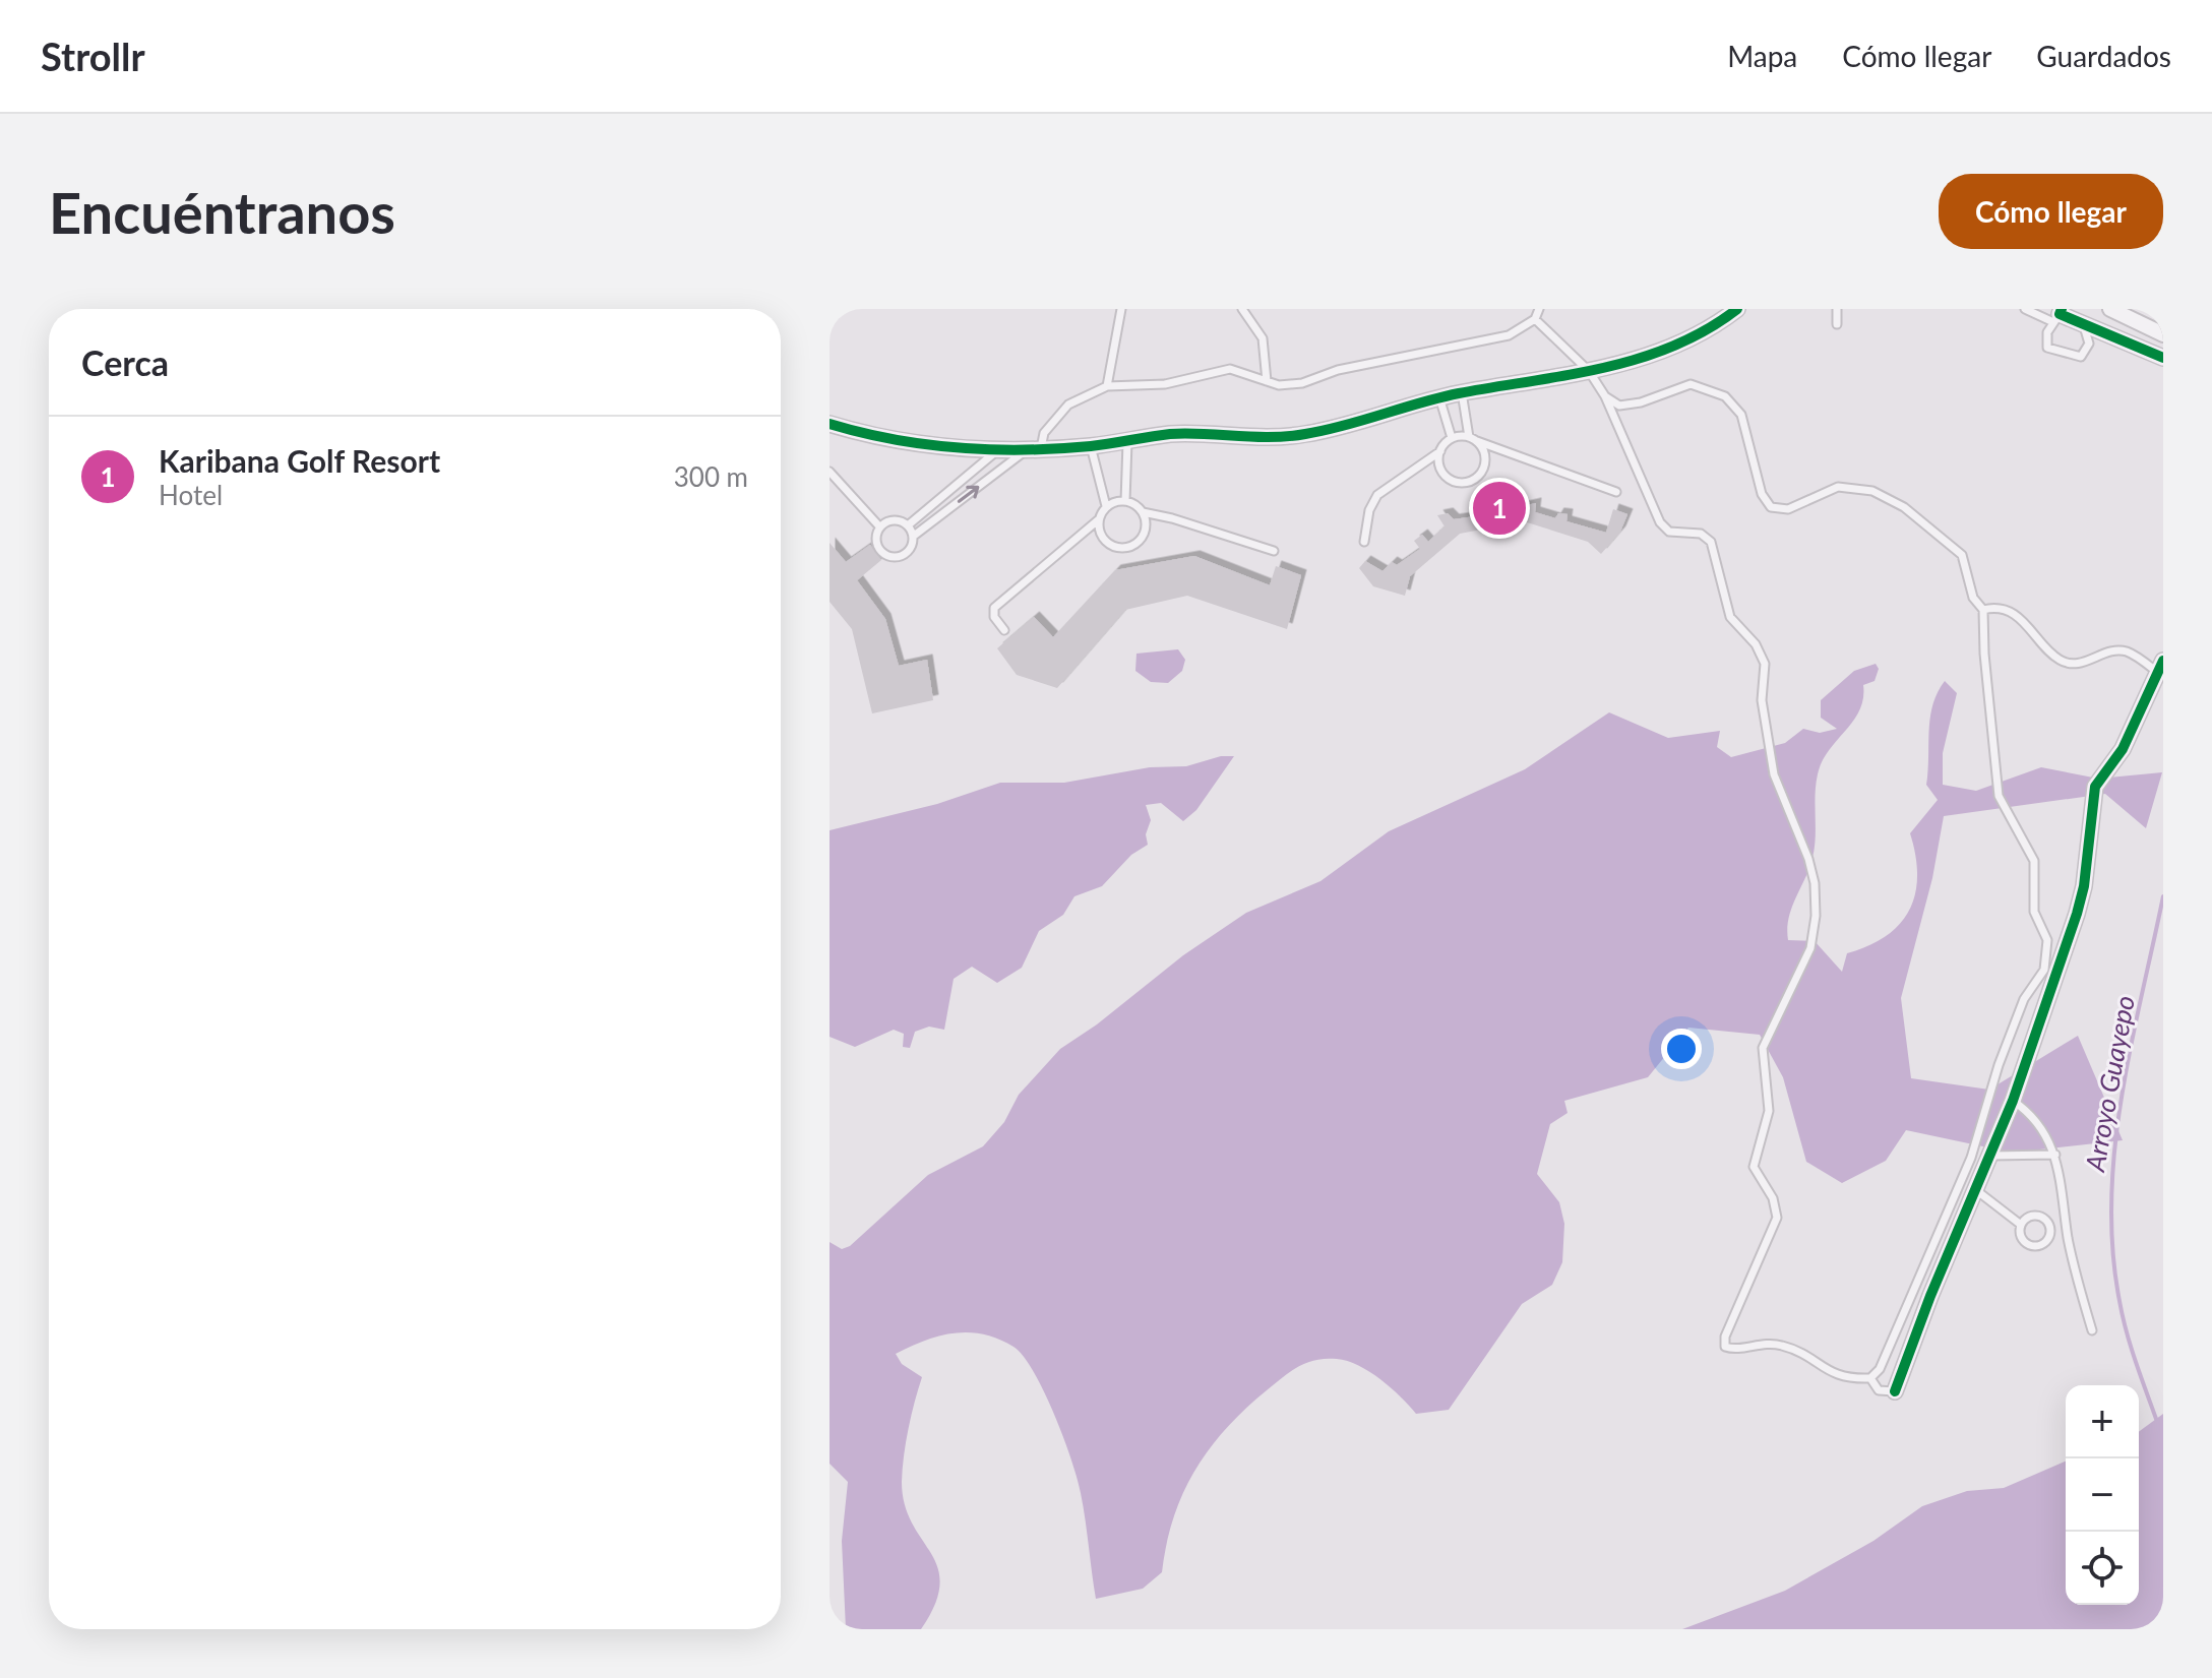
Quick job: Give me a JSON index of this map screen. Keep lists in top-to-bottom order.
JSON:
{
  "water": ["Arroyo Guayepo"],
  "page": {
    "header": "Strollr",
    "nav": ["Mapa", "Cómo llegar", "Guardados"],
    "buttons": "Cómo llegar",
    "title": "Encuéntranos",
    "heading": "Cerca",
    "list": [
      {
        "mark": "1",
        "name": "Karibana Golf Resort",
        "note": "Hotel",
        "value": "300 m"
      }
    ],
    "pins": "1",
    "map_buttons": ["+", "−"]
  }
}
